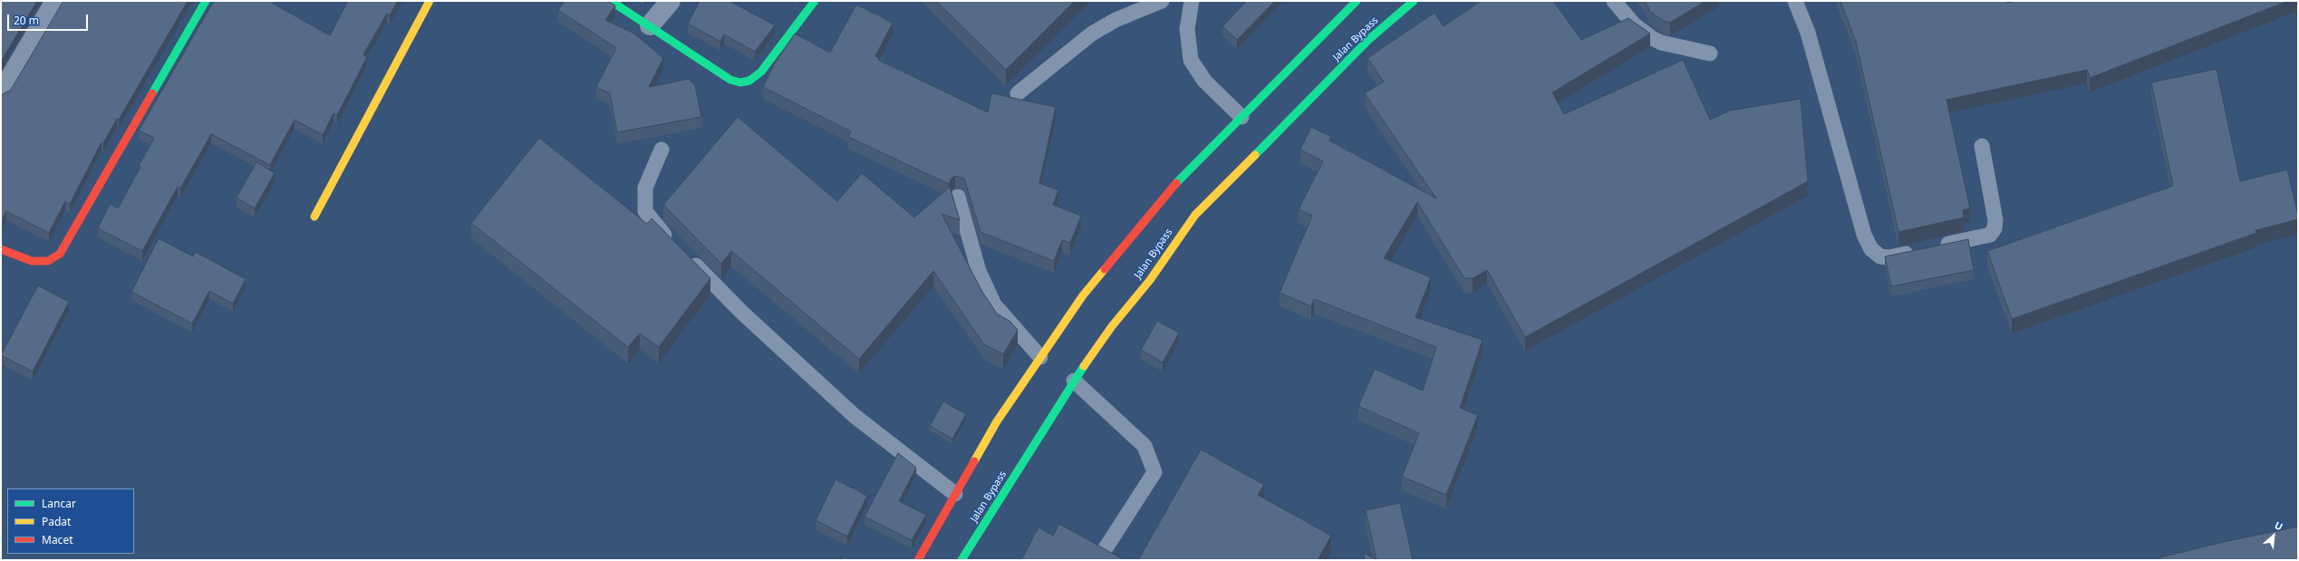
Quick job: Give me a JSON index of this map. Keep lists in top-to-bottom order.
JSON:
{
  "streets": {
    "main road": ["Jalan Bypass"]
  },
  "legend": ["Lancar", "Padat", "Macet"],
  "scale_bar": "20 m",
  "north": "top right"
}
